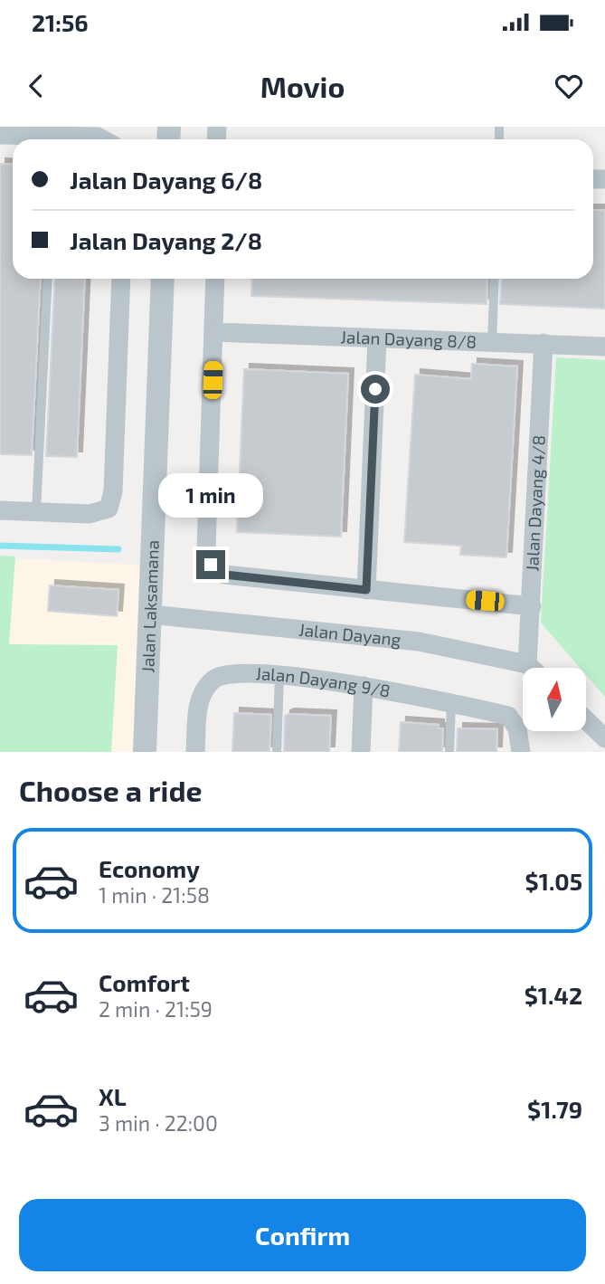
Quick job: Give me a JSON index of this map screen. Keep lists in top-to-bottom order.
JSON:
{
  "streets": {
    "street": [
      "Jalan Dayang 8/8",
      "Jalan Dayang 4/8",
      "Jalan Laksamana",
      "Jalan Dayang",
      "Jalan Dayang 9/8"
    ]
  },
  "crossings": [
    ["Jalan Dayang 8/8", "Jalan Dayang 4/8"],
    ["Jalan Dayang 4/8", "Jalan Dayang"],
    ["Jalan Laksamana", "Jalan Dayang"]
  ],
  "north": "top",
  "page": {
    "status": "21:56",
    "header": "Movio",
    "banner": ["Jalan Dayang 6/8", "Jalan Dayang 2/8"],
    "bubble": "1 min",
    "heading": "Choose a ride",
    "list": [
      {
        "name": "Economy",
        "note": "1 min · 21:58",
        "value": "$1.05"
      },
      {
        "name": "Comfort",
        "note": "2 min · 21:59",
        "value": "$1.42"
      },
      {
        "name": "XL",
        "note": "3 min · 22:00",
        "value": "$1.79"
      }
    ],
    "buttons": "Confirm"
  }
}
